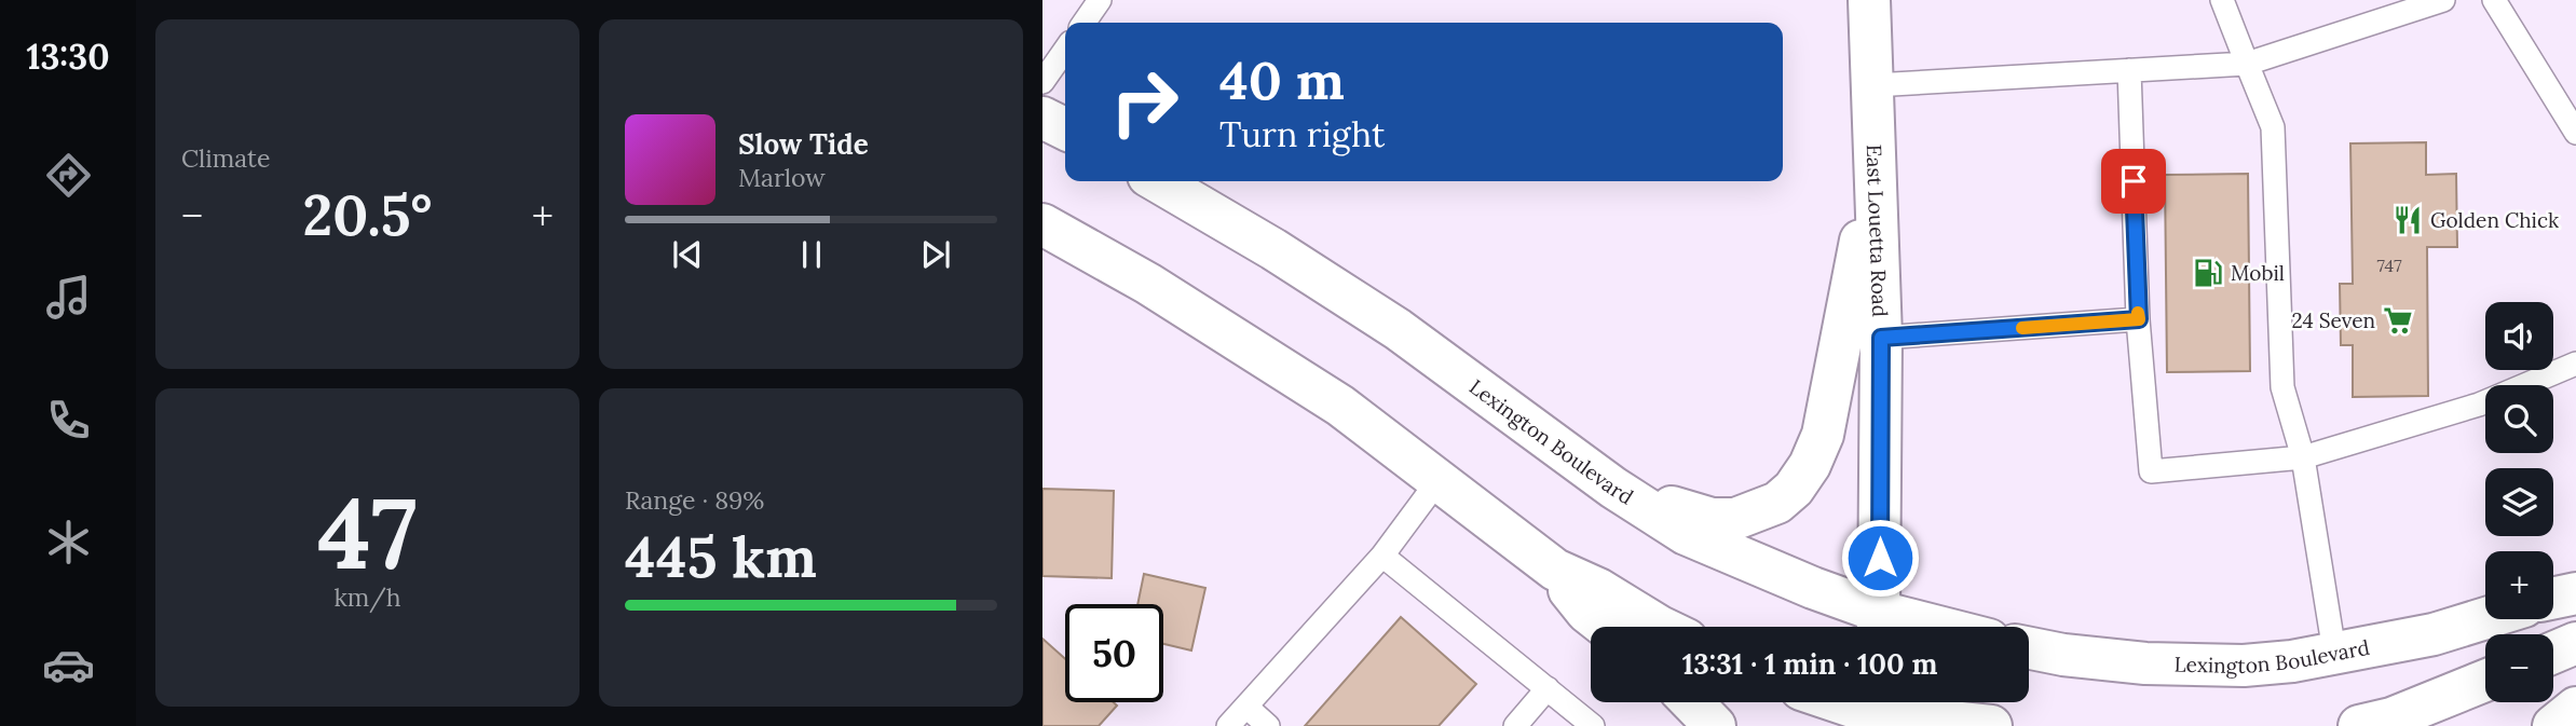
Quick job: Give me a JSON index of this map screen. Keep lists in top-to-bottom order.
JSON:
{
  "streets": {
    "main road": ["East Louetta Road", "Lexington Boulevard"]
  },
  "crossings": [
    ["East Louetta Road", "Lexington Boulevard"]
  ],
  "places": {
    "restaurant": ["Golden Chick"],
    "fuel station": ["Mobil"],
    "supermarket": ["24 Seven"]
  },
  "house_numbers": ["747"],
  "page": {
    "tabs": "13:30",
    "tile": [
      "Climate",
      ["47", "km/h"],
      ["Range · 89%", "445 km"]
    ],
    "turn": ["40 m", "Turn right"],
    "song": ["Slow Tide", "Marlow"],
    "heat": ["−", "20.5°", "+"],
    "map_buttons": ["+", "−"],
    "limit": "50",
    "trip": "13:31 · 1 min · 100 m"
  }
}
